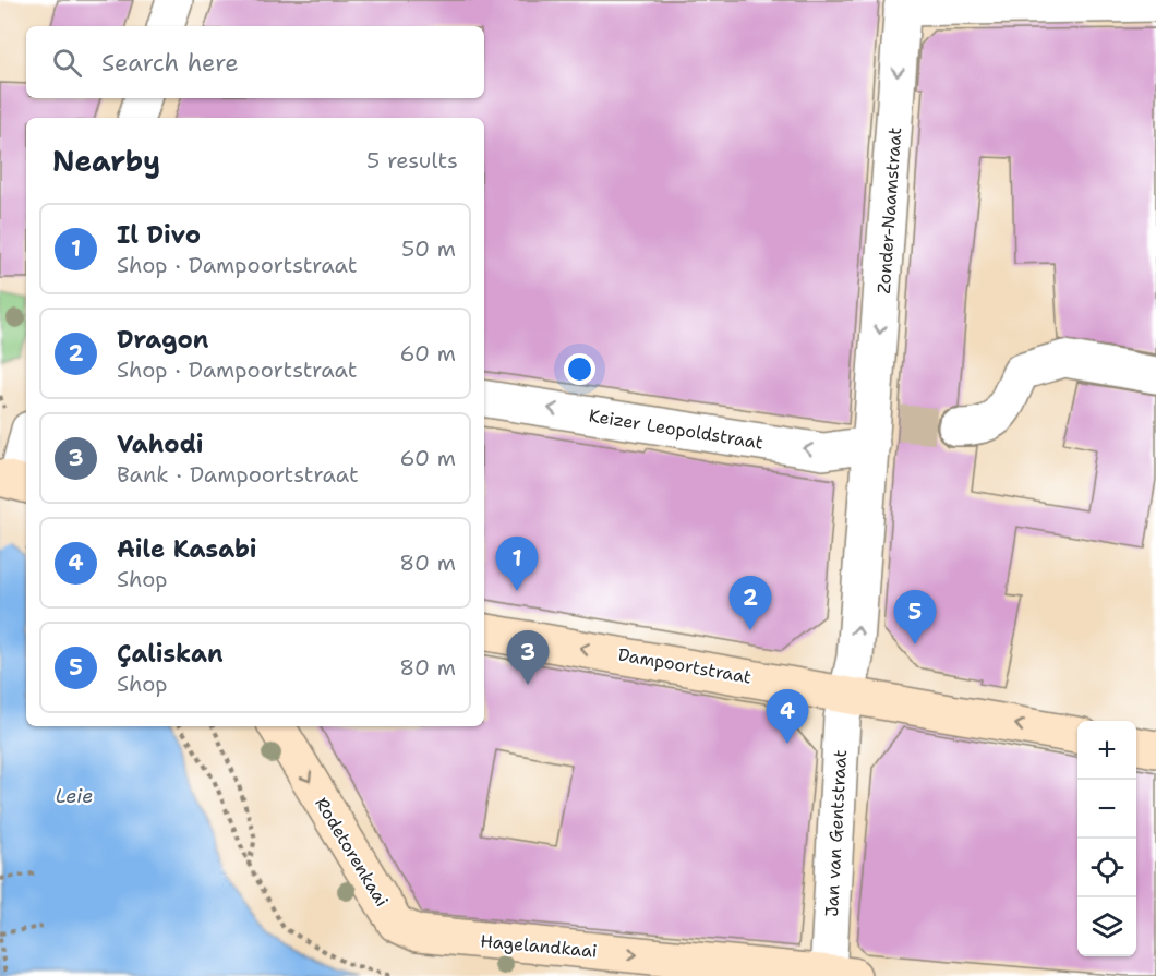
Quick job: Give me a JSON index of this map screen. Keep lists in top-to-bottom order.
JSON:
{
  "streets": {
    "street": [
      "Zonder-Naamstraat",
      "Keizer Leopoldstraat",
      "Dampoortstraat",
      "Jan van Gentstraat",
      "Rodetorenkaai",
      "Hagelandkaai"
    ]
  },
  "crossings": [
    ["Zonder-Naamstraat", "Keizer Leopoldstraat"],
    ["Zonder-Naamstraat", "Dampoortstraat"],
    ["Zonder-Naamstraat", "Jan van Gentstraat"],
    ["Dampoortstraat", "Jan van Gentstraat"],
    ["Jan van Gentstraat", "Hagelandkaai"],
    ["Rodetorenkaai", "Hagelandkaai"]
  ],
  "one_way": [
    "Keizer Leopoldstraat",
    "Dampoortstraat",
    "Rodetorenkaai",
    "Hagelandkaai"
  ],
  "water": ["Leie"],
  "page": {
    "search": "Search here",
    "heading": ["Nearby", "5 results"],
    "list": [
      {
        "mark": "1",
        "name": "Il Divo",
        "note": "Shop · Dampoortstraat",
        "value": "50 m"
      },
      {
        "mark": "2",
        "name": "Dragon",
        "note": "Shop · Dampoortstraat",
        "value": "60 m"
      },
      {
        "mark": "3",
        "name": "Vahodi",
        "note": "Bank · Dampoortstraat",
        "value": "60 m"
      },
      {
        "mark": "4",
        "name": "Aile Kasabi",
        "note": "Shop",
        "value": "80 m"
      },
      {
        "mark": "5",
        "name": "Çaliskan",
        "note": "Shop",
        "value": "80 m"
      }
    ],
    "pins": [
      "1",
      "2",
      "5",
      "3",
      "4"
    ],
    "map_buttons": ["+", "−"]
  }
}
